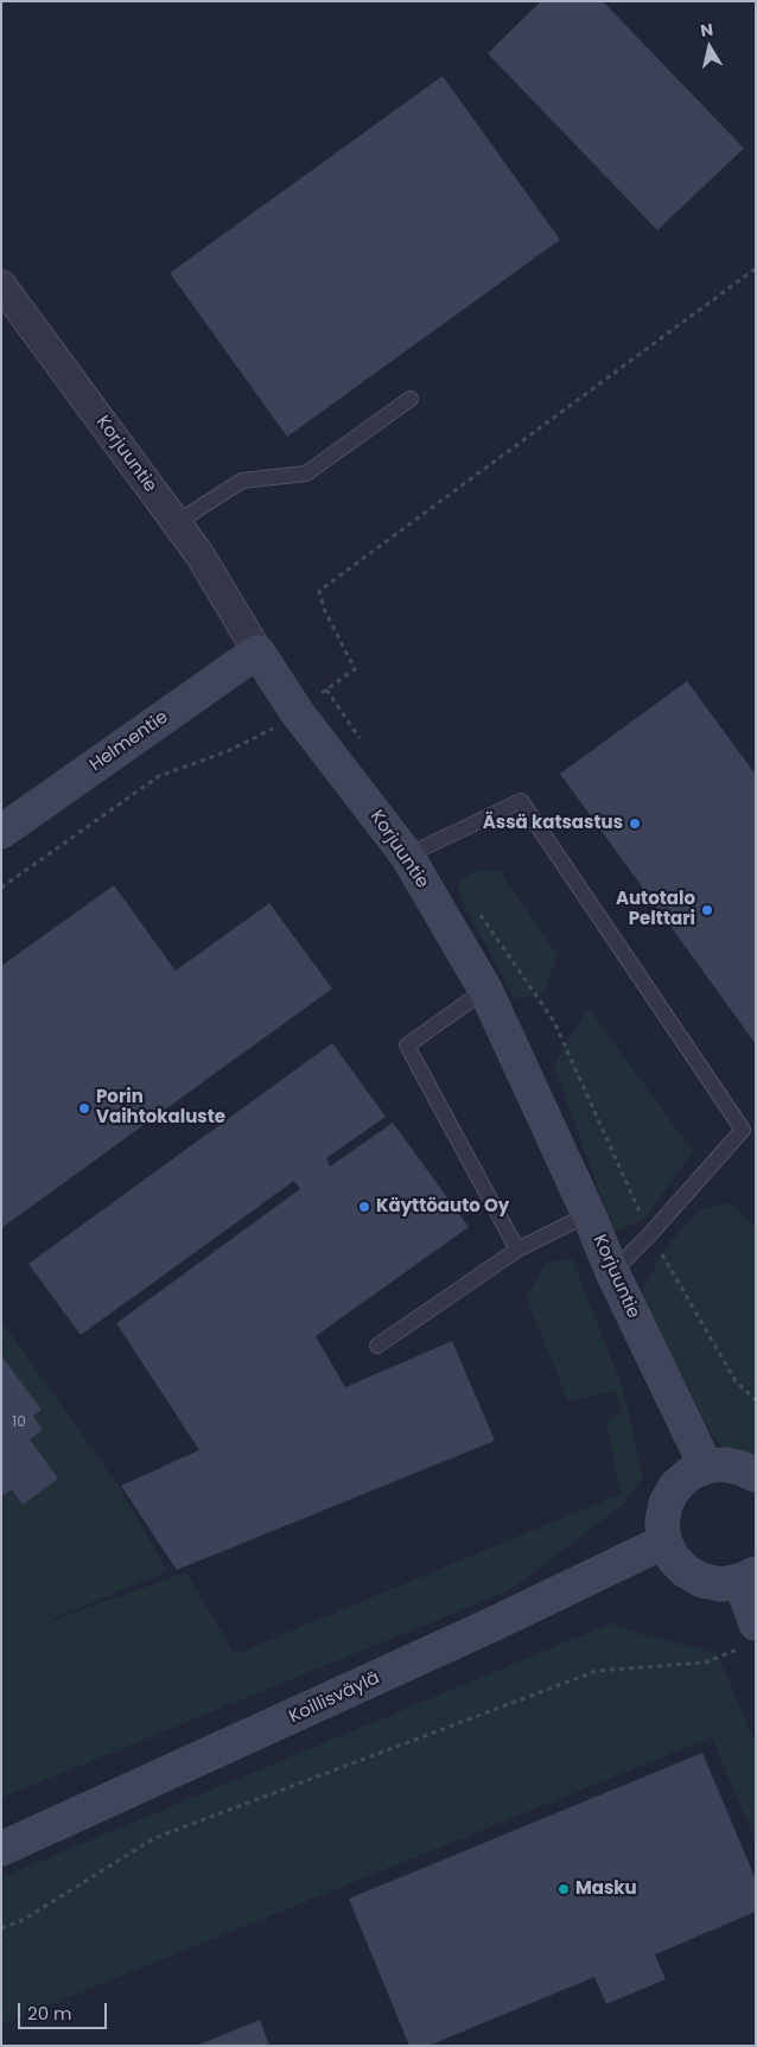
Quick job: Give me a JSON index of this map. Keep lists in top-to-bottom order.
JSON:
{
  "streets": {
    "street": ["Korjuuntie", "Helmentie", "Koillisväylä"]
  },
  "crossings": [
    ["Korjuuntie", "Helmentie"]
  ],
  "places": [
    "Ässä katsastus",
    "Autotalo Pelttari",
    "Porin Vaihtokaluste",
    "Käyttöauto Oy",
    "Masku"
  ],
  "house_numbers": ["10"],
  "scale_bar": "20 m",
  "north": "top"
}
